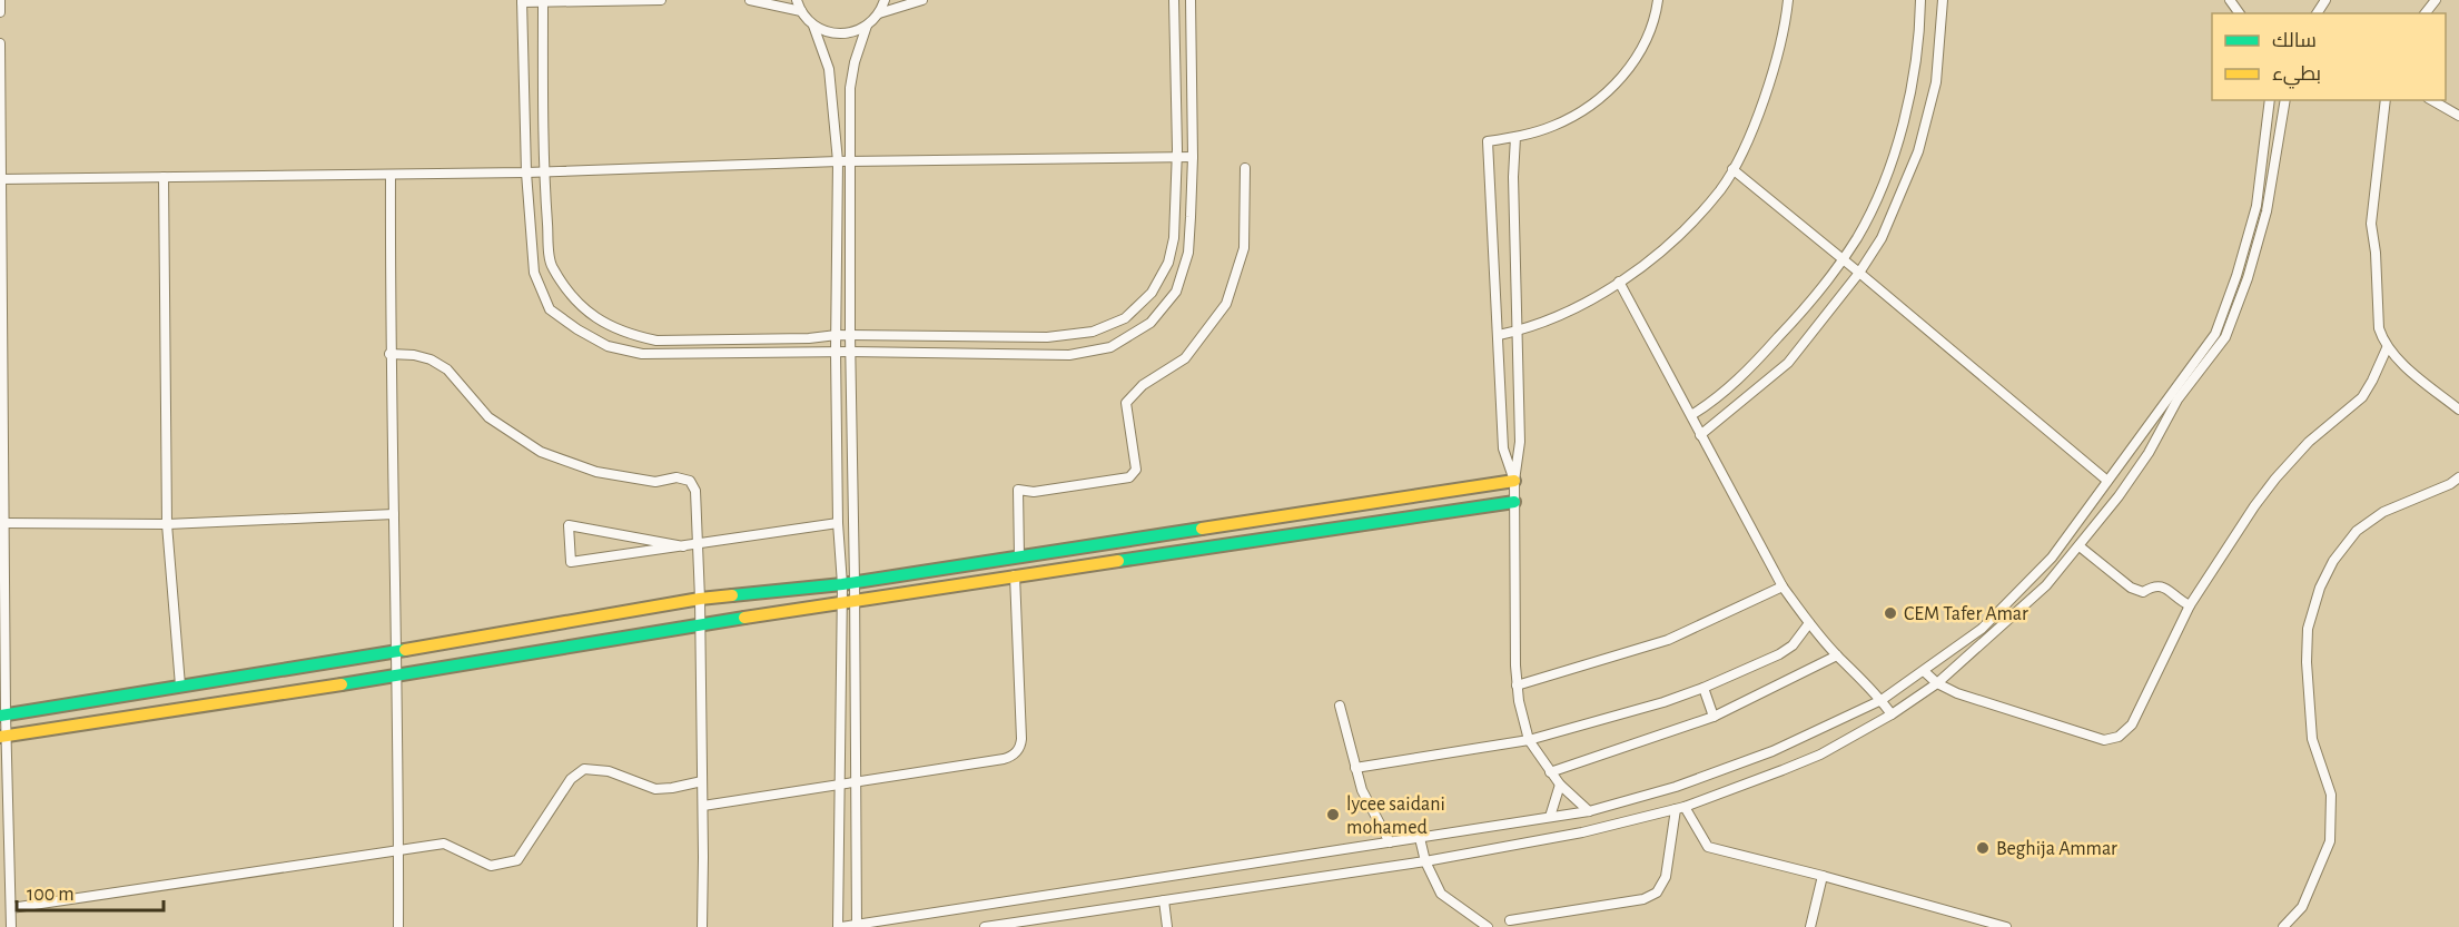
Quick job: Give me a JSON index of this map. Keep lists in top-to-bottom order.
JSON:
{
  "places": ["CEM Tafer Amar", "lycee saidani mohamed", "Beghija Ammar"],
  "legend": ["سالك", "بطيء"],
  "scale_bar": "100 m"
}
